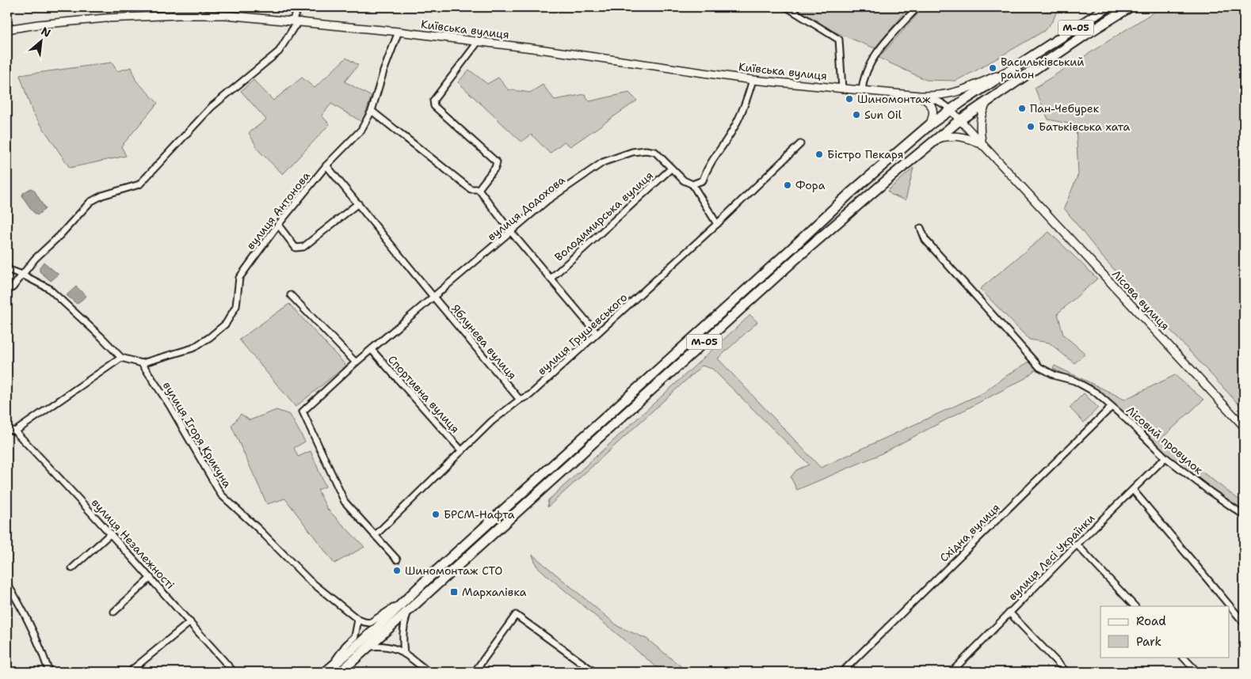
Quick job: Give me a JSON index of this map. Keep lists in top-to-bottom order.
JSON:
{
  "streets": {
    "highway": ["М-05"],
    "street": [
      "Київська вулиця",
      "вулиця Додохова",
      "вулиця Антонова",
      "Володимирська вулиця",
      "Лісова вулиця",
      "вулиця Грушевського",
      "Яблунева вулиця",
      "Спортивна вулиця",
      "вулиця Ігоря Крикуна",
      "Лісовий провулок",
      "Східна вулиця",
      "вулиця Незалежності",
      "вулиця Лесі Українки"
    ]
  },
  "crossings": [
    ["М-05", "Київська вулиця"],
    ["М-05", "Лісова вулиця"],
    ["Київська вулиця", "вулиця Антонова"],
    ["вулиця Додохова", "Володимирська вулиця"],
    ["вулиця Додохова", "вулиця Грушевського"],
    ["вулиця Додохова", "Яблунева вулиця"],
    ["вулиця Додохова", "Спортивна вулиця"],
    ["вулиця Антонова", "вулиця Ігоря Крикуна"],
    ["вулиця Грушевського", "Яблунева вулиця"],
    ["вулиця Грушевського", "Спортивна вулиця"],
    ["Лісовий провулок", "Східна вулиця"],
    ["Лісовий провулок", "вулиця Лесі Українки"]
  ],
  "places": {
    "other": [
      "Васильківський район",
      "Шиномонтаж",
      "Пан-Чебурек",
      "Sun Oil",
      "Батьківська хата",
      "Бістро Пекаря",
      "Фора",
      "БРСМ-Нафта",
      "Шиномонтаж СТО"
    ],
    "transit": ["Мархалівка"]
  },
  "legend": ["Road", "Park"],
  "north": "top right"
}
